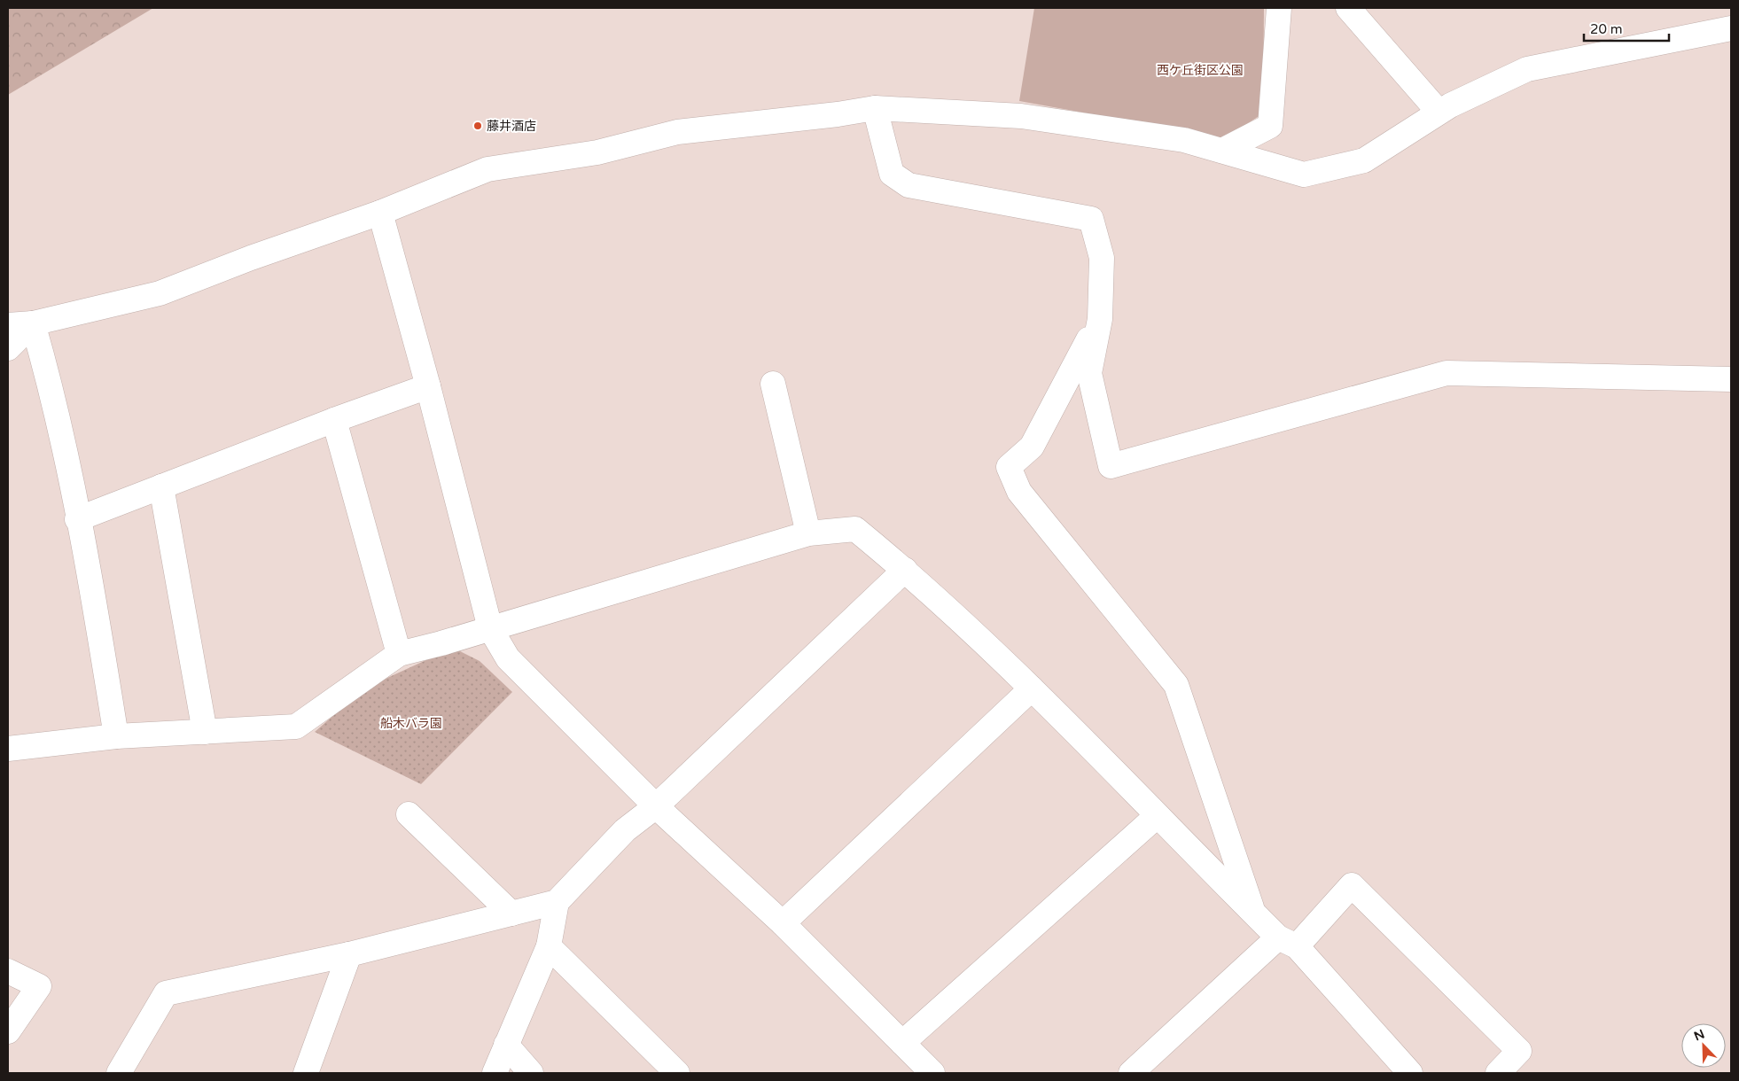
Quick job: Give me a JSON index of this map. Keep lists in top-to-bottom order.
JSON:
{
  "parks": ["西ケ丘街区公園", "船木バラ園"],
  "places": ["藤井酒店"],
  "scale_bar": "20 m",
  "north": "top left"
}
